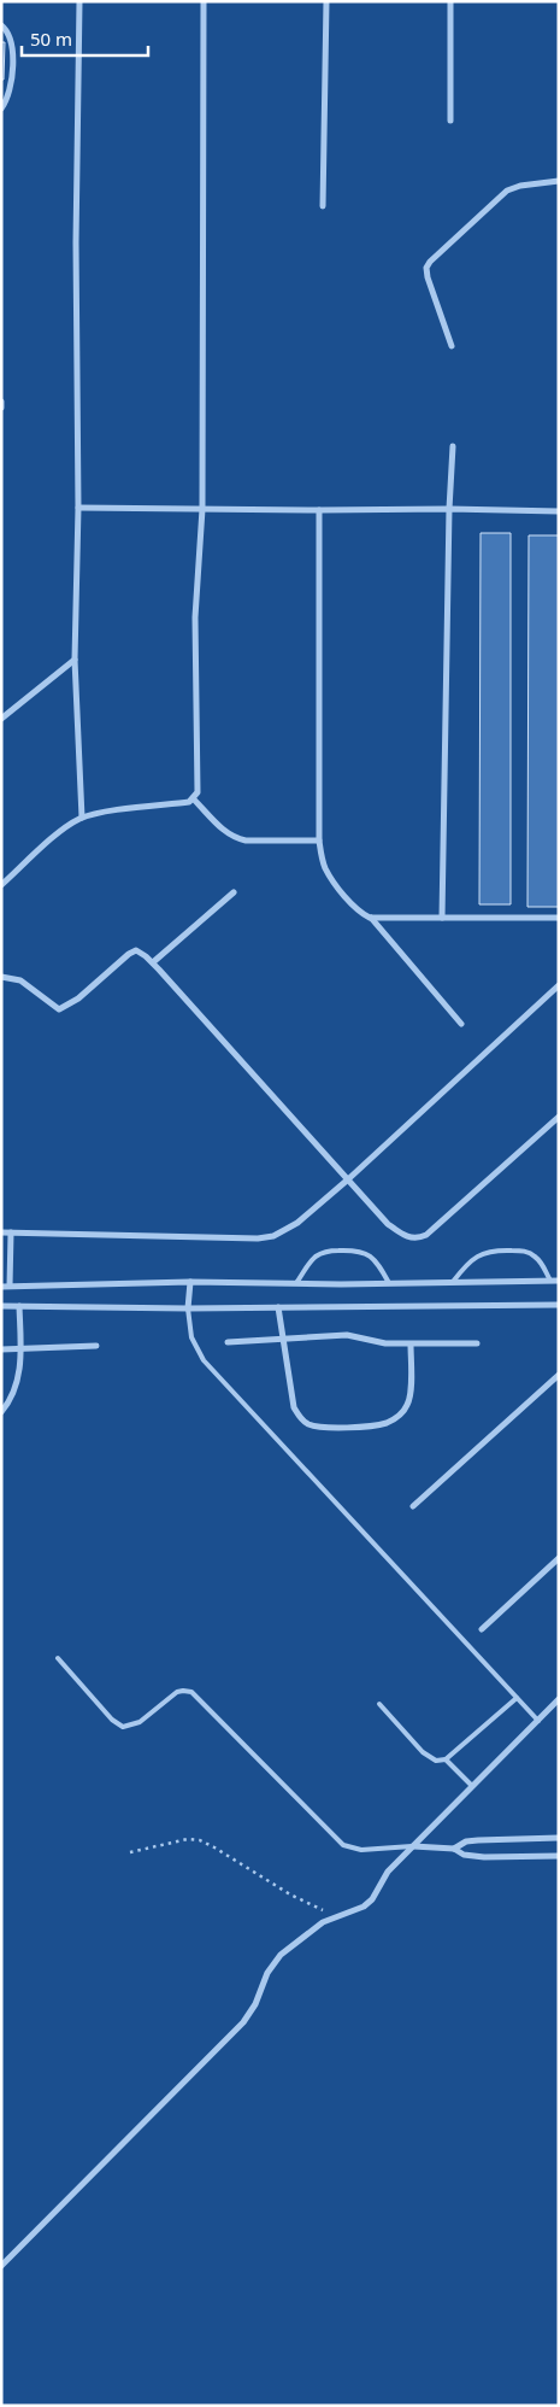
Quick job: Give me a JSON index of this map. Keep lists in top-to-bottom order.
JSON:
{
  "scale_bar": "50 m"
}
